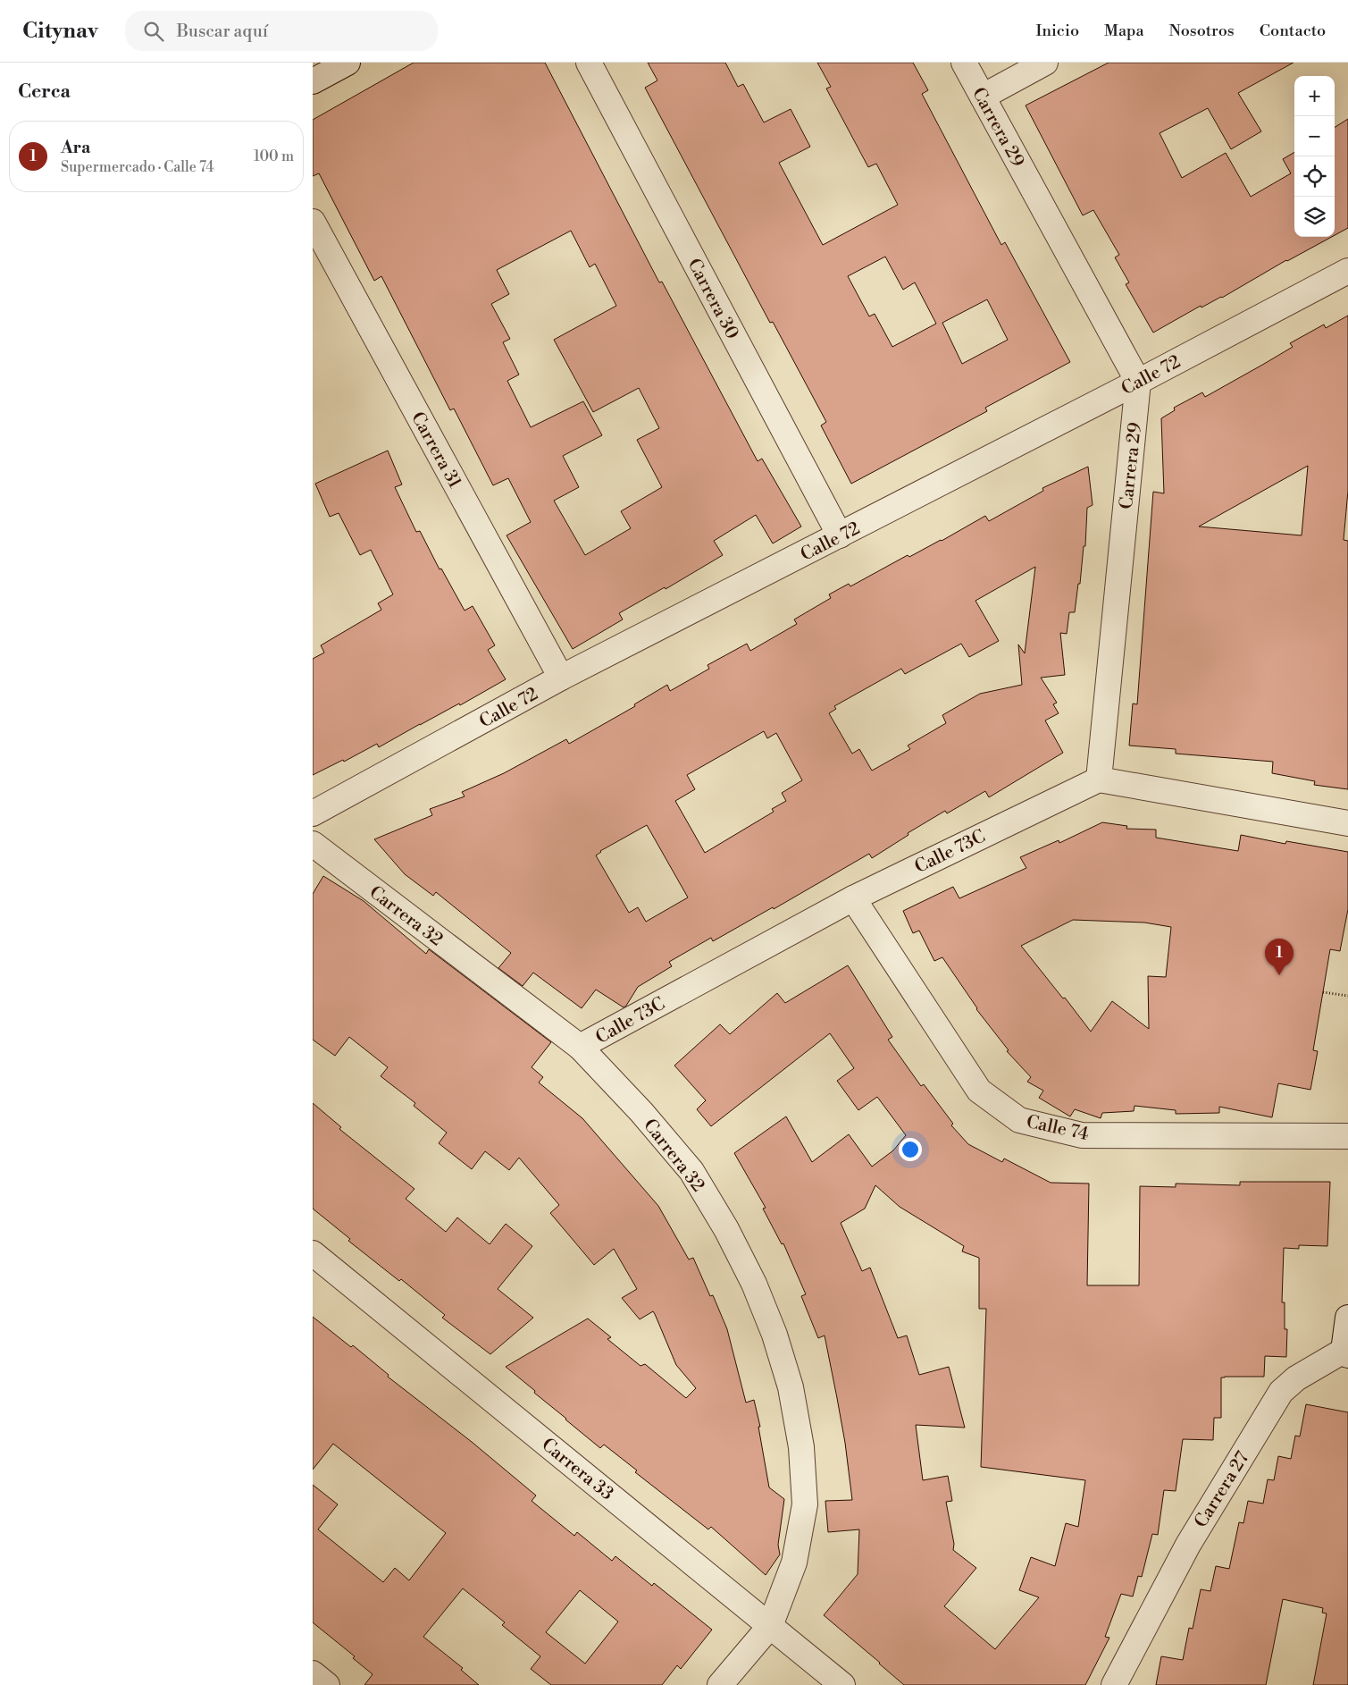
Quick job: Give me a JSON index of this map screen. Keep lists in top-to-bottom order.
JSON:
{
  "streets": {
    "street": [
      "Carrera 29",
      "Carrera 30",
      "Calle 72",
      "Carrera 31",
      "Calle 73C",
      "Carrera 32",
      "Calle 74",
      "Carrera 33",
      "Carrera 27"
    ]
  },
  "crossings": [
    ["Carrera 29", "Calle 72"],
    ["Carrera 29", "Calle 73C"],
    ["Carrera 30", "Calle 72"],
    ["Calle 72", "Carrera 31"],
    ["Calle 73C", "Carrera 32"],
    ["Calle 73C", "Calle 74"],
    ["Carrera 32", "Carrera 33"]
  ],
  "page": {
    "header": "Citynav",
    "search": "Buscar aquí",
    "nav": [
      "Inicio",
      "Mapa",
      "Nosotros",
      "Contacto"
    ],
    "heading": "Cerca",
    "map_buttons": ["+", "−"],
    "list": [
      {
        "mark": "1",
        "name": "Ara",
        "note": "Supermercado · Calle 74",
        "value": "100 m"
      }
    ],
    "pins": "1"
  }
}
